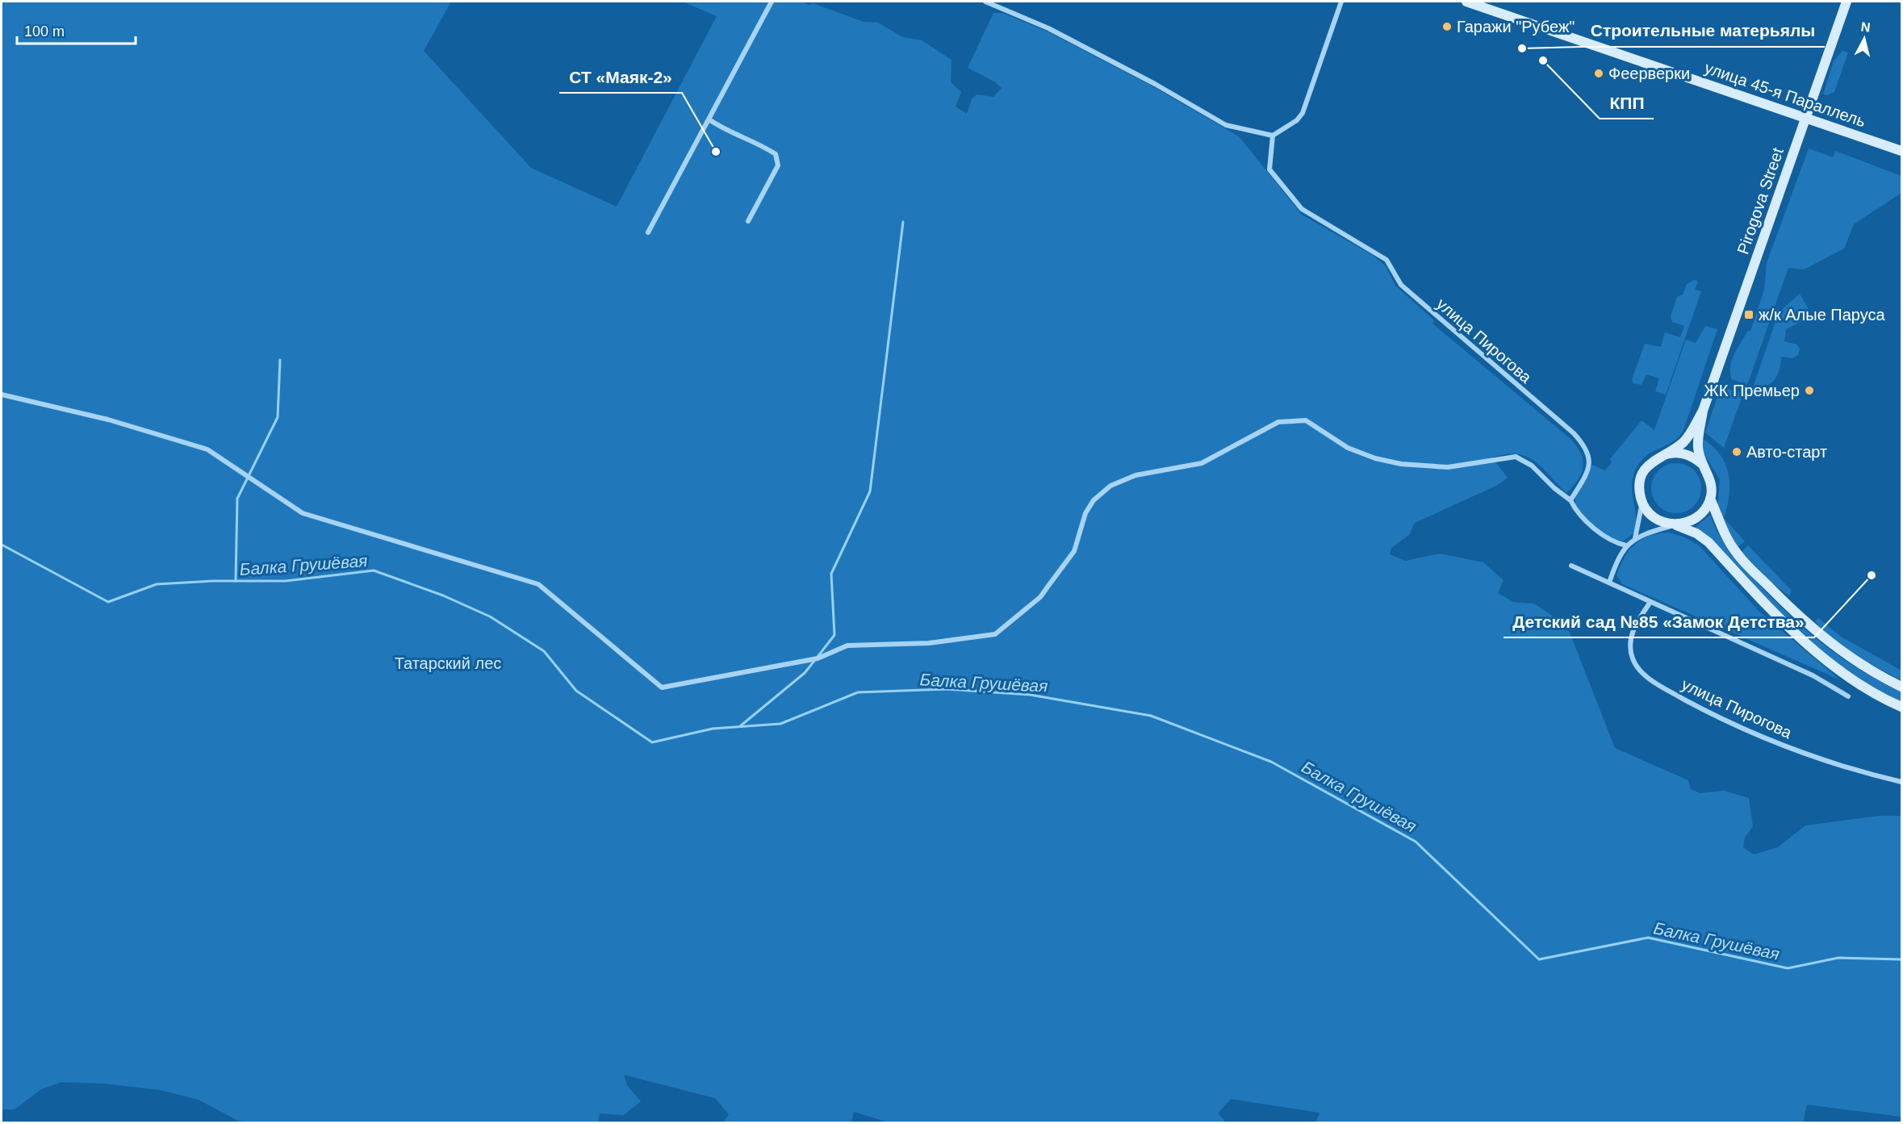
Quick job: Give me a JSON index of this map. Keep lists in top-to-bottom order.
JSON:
{
  "streets": {
    "main road": ["улица 45-я Параллель", "Pirogova Street"],
    "street": ["улица Пирогова"]
  },
  "crossings": [
    ["улица 45-я Параллель", "Pirogova Street"]
  ],
  "water": ["Балка Грушёвая"],
  "parks": ["Татарский лес"],
  "places": {
    "other": [
      "Гаражи \"Рубеж\"",
      "Строительные матерьялы",
      "КПП",
      "Феерверки",
      "СТ «Маяк-2»",
      "ЖК Премьер",
      "Авто-старт",
      "Детский сад №85 «Замок Детства»"
    ],
    "transit": ["ж/к Алые Паруса"]
  },
  "scale_bar": "100 m",
  "north": "top"
}
